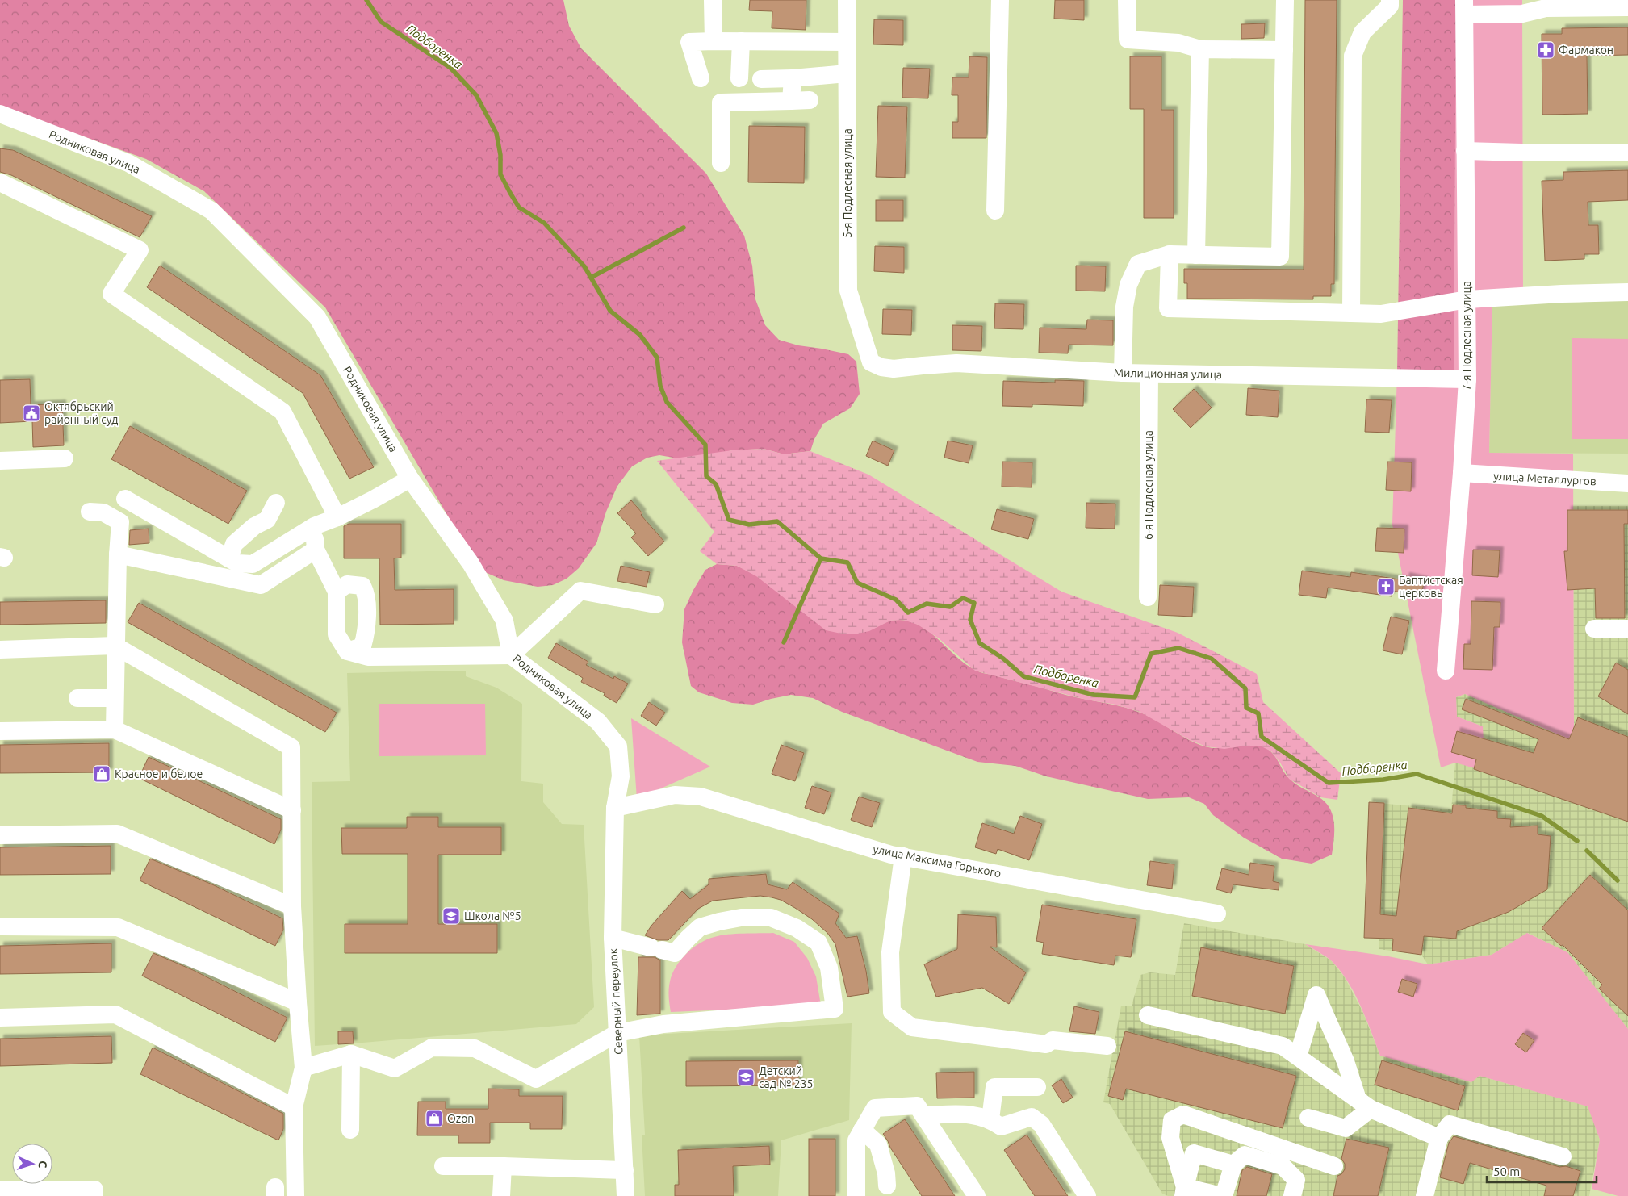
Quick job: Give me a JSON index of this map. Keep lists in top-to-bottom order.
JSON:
{
  "streets": {
    "street": [
      "Родниковая улица",
      "5-я Подлесная улица",
      "7-я Подлесная улица",
      "Милиционная улица",
      "улица Металлургов",
      "6-я Подлесная улица",
      "улица Максима Горького",
      "Северный переулок"
    ]
  },
  "crossings": [
    ["Родниковая улица", "улица Максима Горького"],
    ["Родниковая улица", "Северный переулок"],
    ["5-я Подлесная улица", "Милиционная улица"],
    ["7-я Подлесная улица", "Милиционная улица"],
    ["7-я Подлесная улица", "улица Металлургов"],
    ["Милиционная улица", "6-я Подлесная улица"],
    ["улица Максима Горького", "Северный переулок"]
  ],
  "water": ["Подборенка"],
  "places": {
    "pharmacy": ["Фармакон"],
    "public building": ["Октябрьский районный суд"],
    "church": ["Баптистская церковь"],
    "shop": ["Красное и белое", "Ozon"],
    "school or university": ["Школа №5", "Детский сад № 235"]
  },
  "scale_bar": "50 m",
  "north": "right"
}
